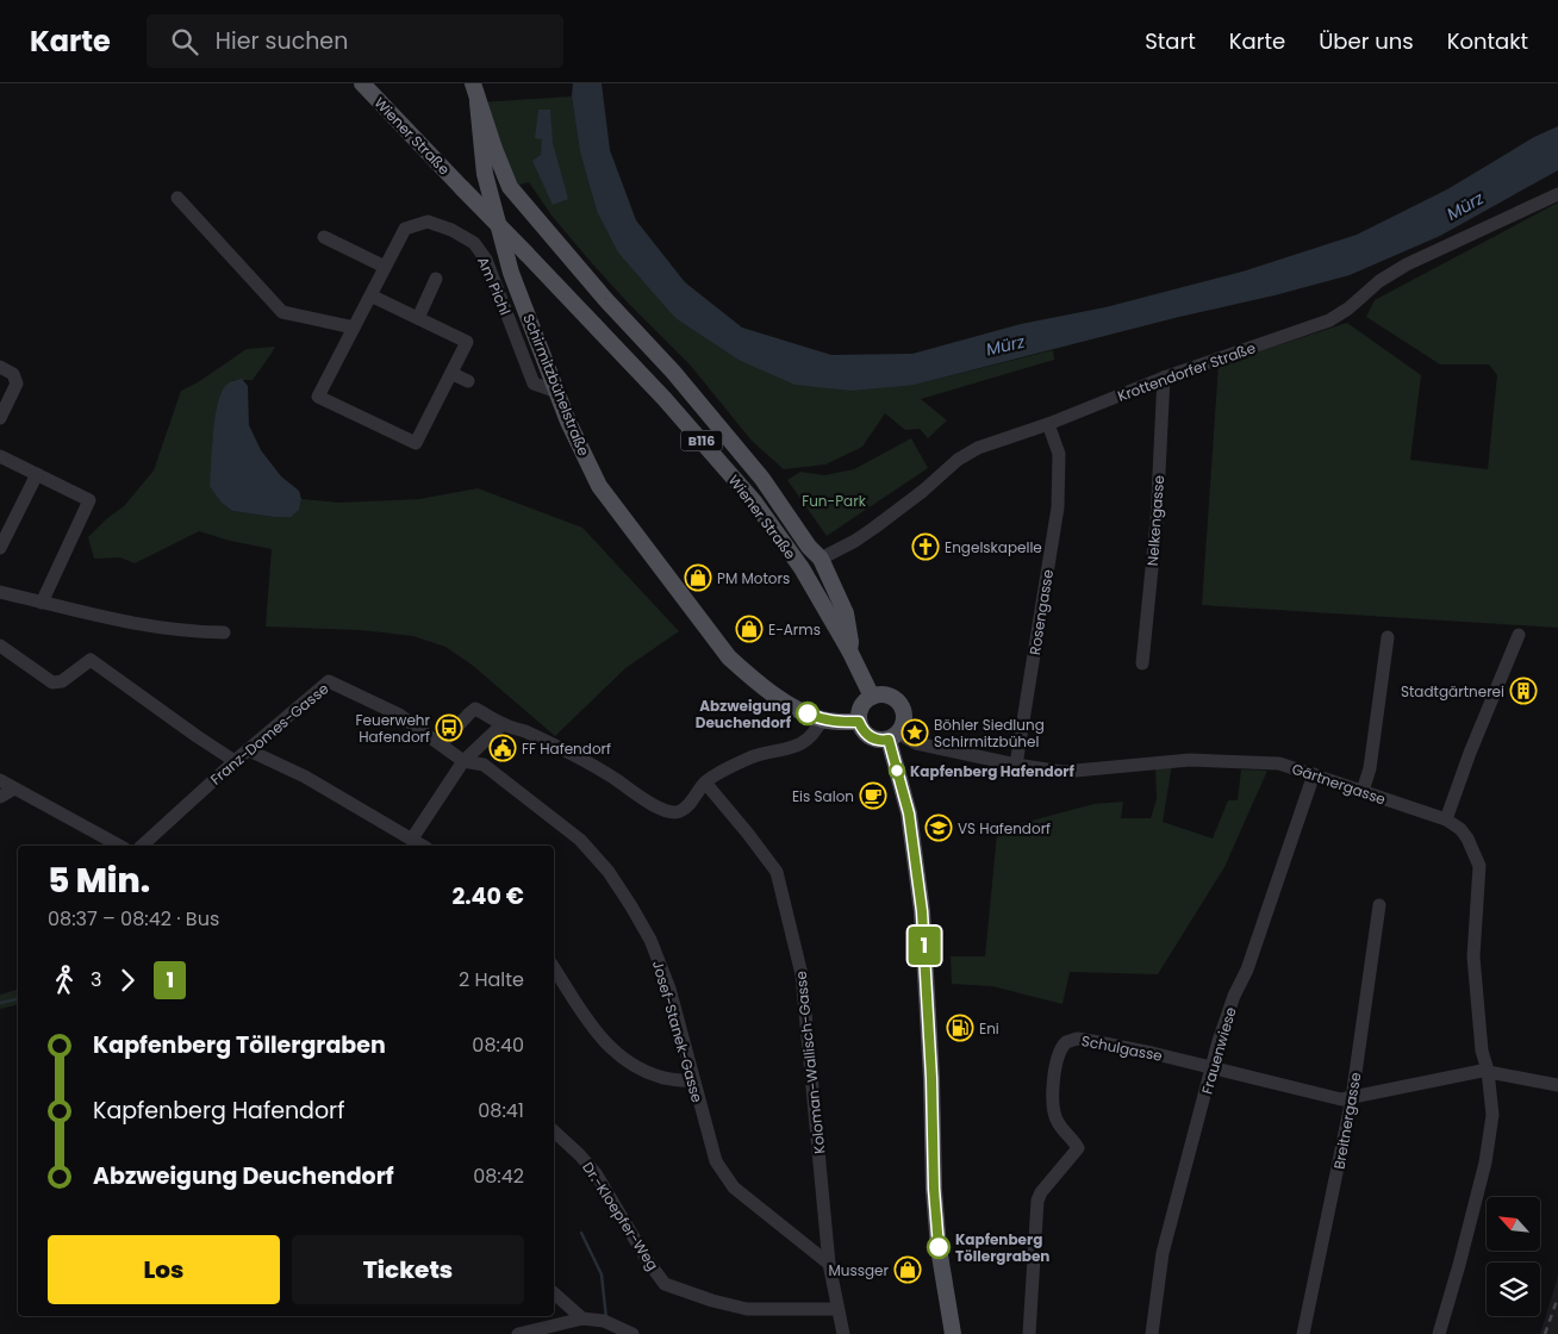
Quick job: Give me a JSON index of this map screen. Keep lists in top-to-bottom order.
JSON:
{
  "streets": {
    "main road": ["Wiener Straße", "Schirmitzbühelstraße", "B116"],
    "street": [
      "Am Pichl",
      "Krottendorfer Straße",
      "Nelkengasse",
      "Rosengasse",
      "Franz-Domes-Gasse",
      "Gärtnergasse",
      "Josef-Stanek-Gasse",
      "Schulgasse",
      "Frauenwiese",
      "Koloman-Wallisch-Gasse",
      "Breitnergasse",
      "Dr.-Kloepfer-Weg"
    ]
  },
  "crossings": [
    ["Wiener Straße", "Gärtnergasse"],
    ["Am Pichl", "Schirmitzbühelstraße"],
    ["Krottendorfer Straße", "Nelkengasse"],
    ["Krottendorfer Straße", "Rosengasse"],
    ["Rosengasse", "Gärtnergasse"],
    ["Franz-Domes-Gasse", "Josef-Stanek-Gasse"],
    ["Gärtnergasse", "Schulgasse"],
    ["Gärtnergasse", "Frauenwiese"],
    ["Josef-Stanek-Gasse", "Koloman-Wallisch-Gasse"],
    ["Schulgasse", "Frauenwiese"],
    ["Schulgasse", "Breitnergasse"],
    ["Koloman-Wallisch-Gasse", "Dr.-Kloepfer-Weg"]
  ],
  "water": ["Mürz"],
  "parks": ["Fun-Park"],
  "places": {
    "church": ["Engelskapelle"],
    "shop": ["PM Motors", "E-Arms", "Mussger"],
    "building": ["Stadtgärtnerei"],
    "other": ["Abzweigung Deuchendorf", "Kapfenberg Hafendorf", "Kapfenberg Töllergraben"],
    "bus stop": ["Feuerwehr Hafendorf"],
    "place": ["Böhler Siedlung Schirmitzbühel"],
    "public building": ["FF Hafendorf"],
    "cafe": ["Eis Salon"],
    "school or university": ["VS Hafendorf"],
    "fuel station": ["Eni"]
  },
  "lines": ["bus line 1"],
  "north": "top left",
  "page": {
    "header": "Karte",
    "search": "Hier suchen",
    "nav": [
      "Start",
      "Karte",
      "Über uns",
      "Kontakt"
    ],
    "on_map": "1",
    "heading": ["5 Min.", "08:37 – 08:42 · Bus", "2.40 €"],
    "legs": ["3", "1", "2 Halte"],
    "list": [
      {
        "name": "Kapfenberg Töllergraben",
        "value": "08:40"
      },
      {
        "name": "Kapfenberg Hafendorf",
        "value": "08:41"
      },
      {
        "name": "Abzweigung Deuchendorf",
        "value": "08:42"
      }
    ],
    "buttons": ["Los", "Tickets"]
  }
}
